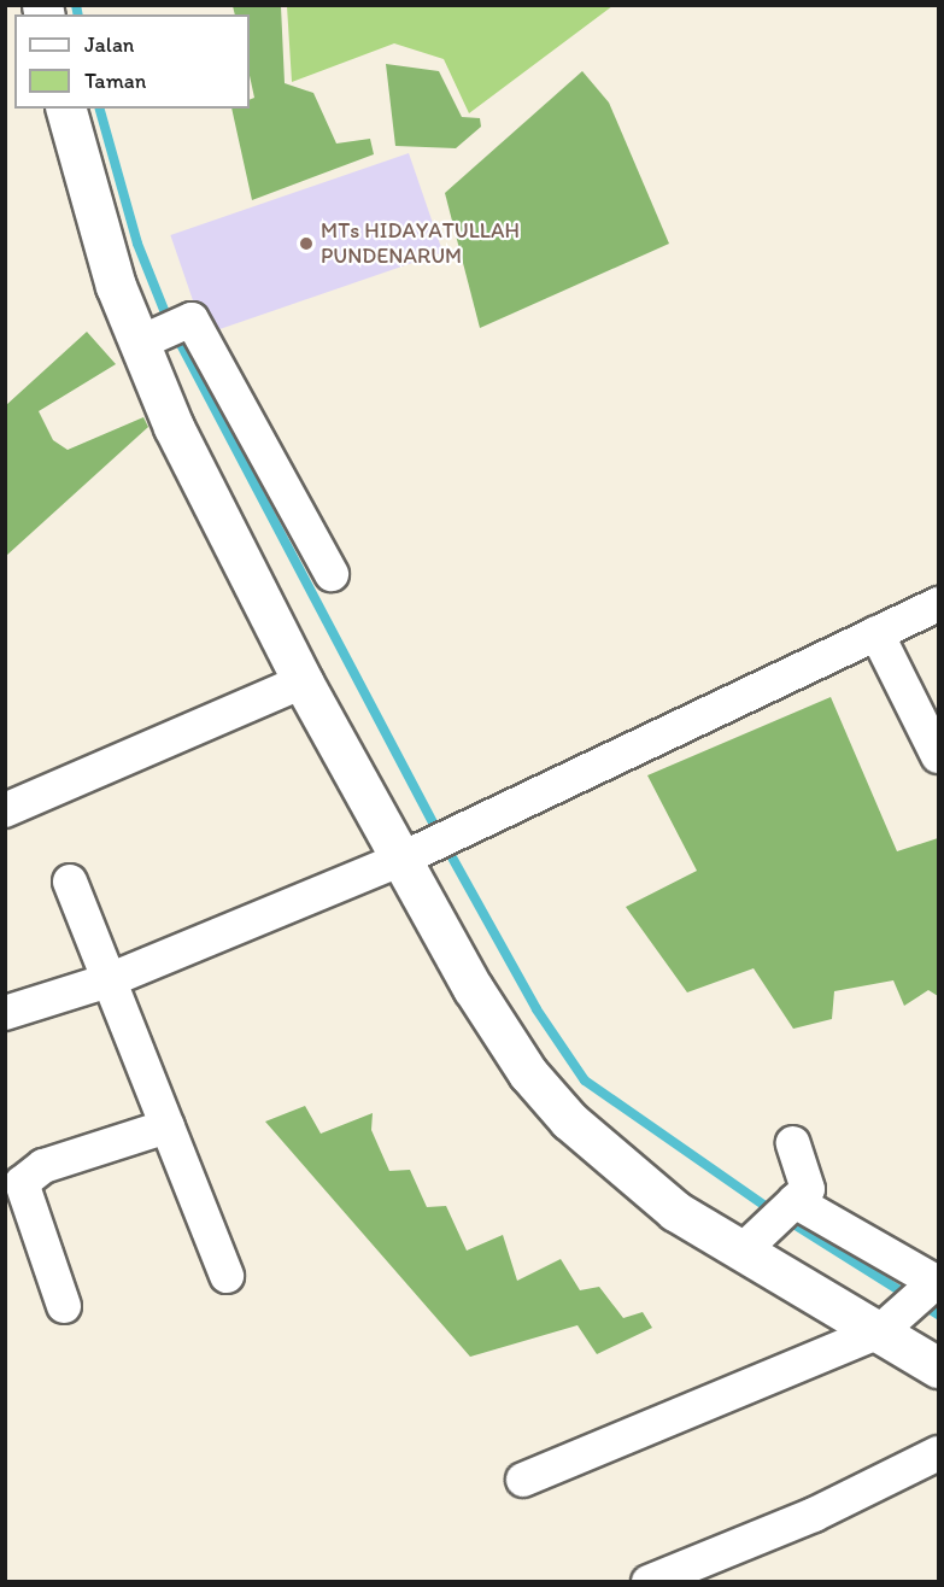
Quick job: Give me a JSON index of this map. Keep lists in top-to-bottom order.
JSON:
{
  "places": ["MTs HIDAYATULLAH PUNDENARUM"],
  "legend": ["Jalan", "Taman"]
}
